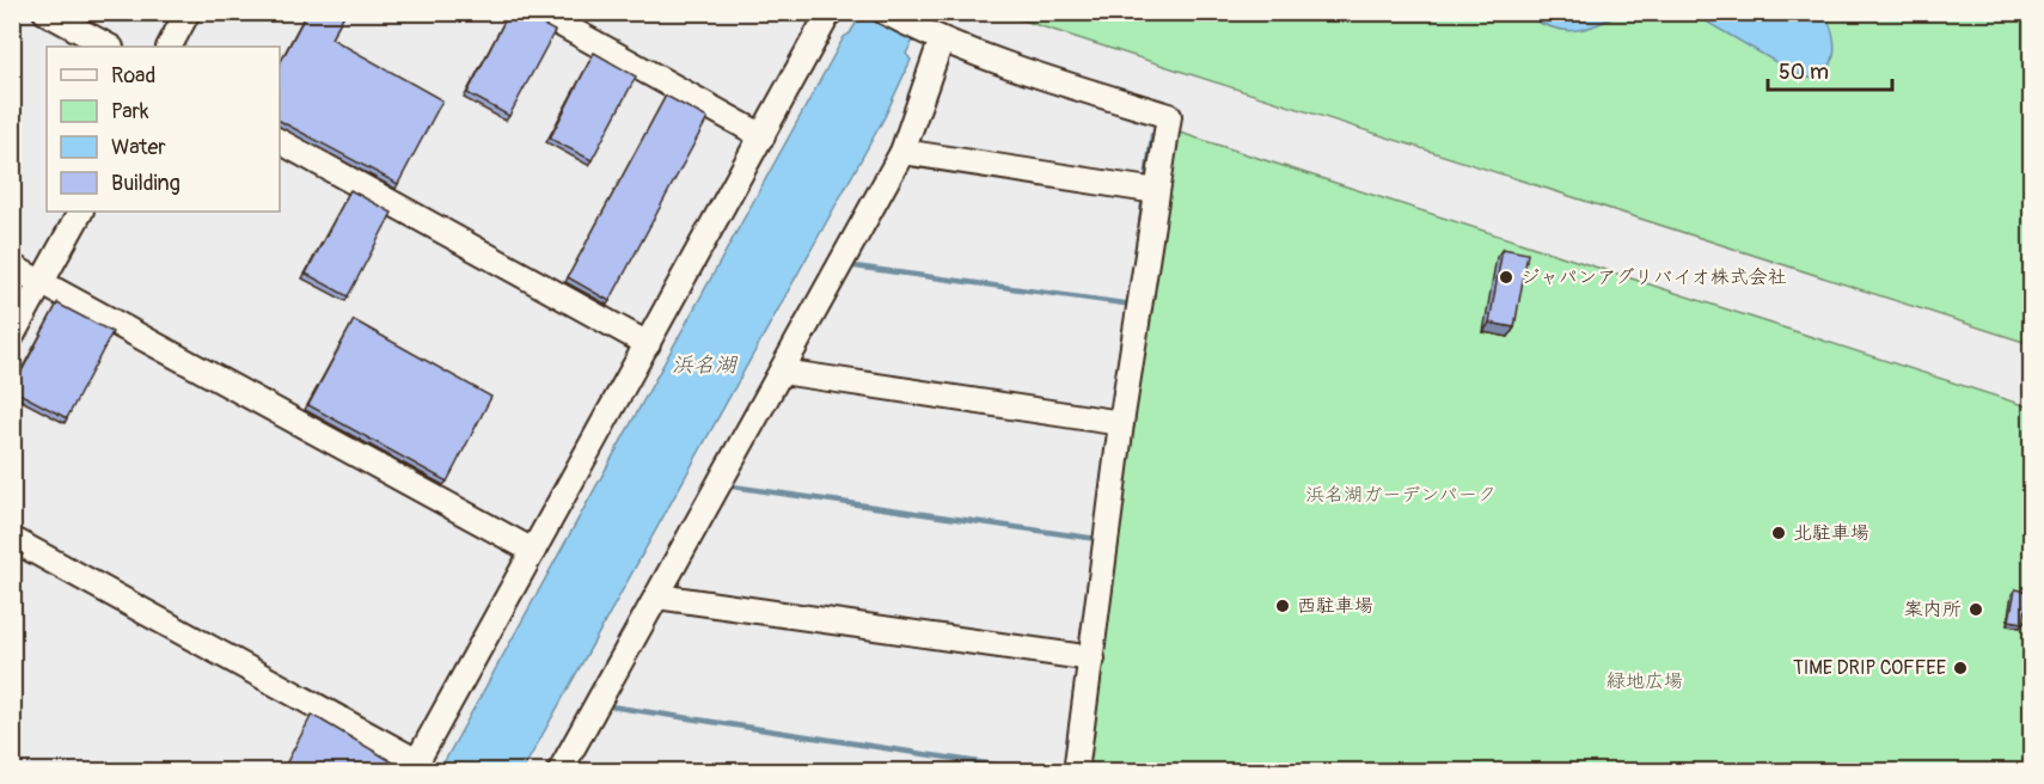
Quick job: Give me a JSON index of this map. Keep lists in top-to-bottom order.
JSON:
{
  "water": ["浜名湖"],
  "parks": ["浜名湖ガーデンパーク", "緑地広場"],
  "places": [
    "ジャパンアグリバイオ株式会社",
    "北駐車場",
    "西駐車場",
    "案内所",
    "TIME DRIP COFFEE"
  ],
  "legend": [
    "Road",
    "Park",
    "Water",
    "Building"
  ],
  "scale_bar": "50 m"
}
